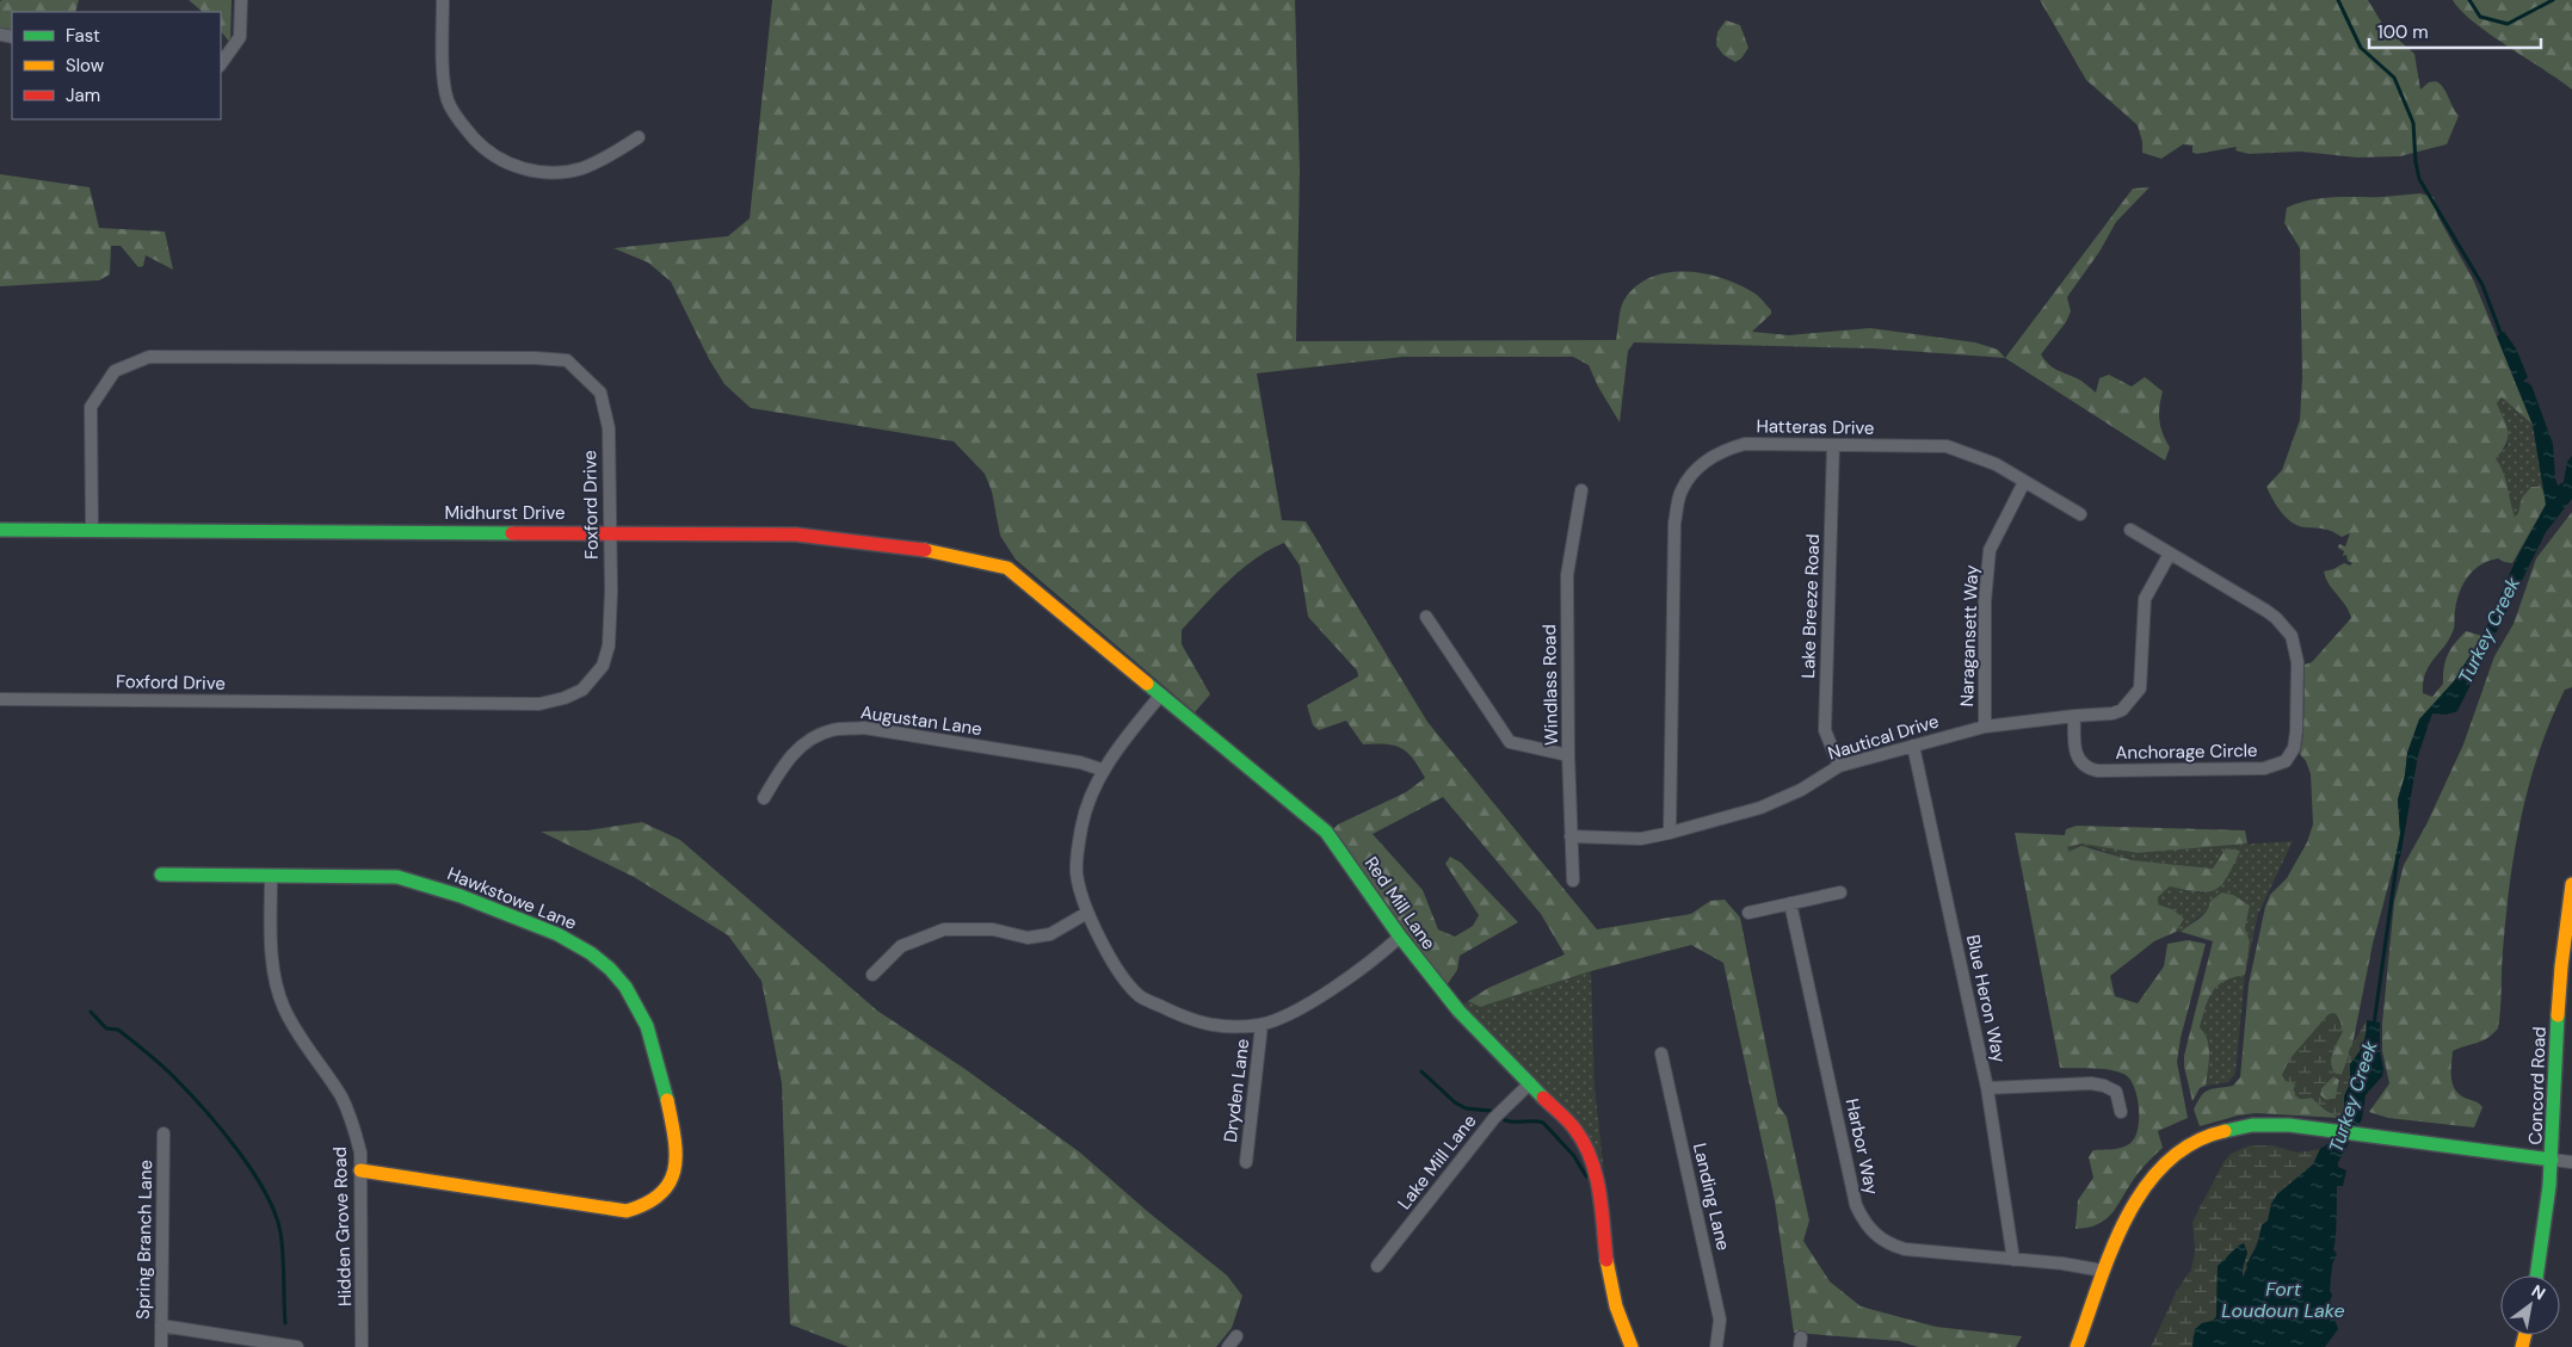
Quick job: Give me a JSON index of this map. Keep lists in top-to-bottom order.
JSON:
{
  "streets": {
    "street": [
      "Hatteras Drive",
      "Foxford Drive",
      "Midhurst Drive",
      "Lake Breeze Road",
      "Naragansett Way",
      "Windlass Road",
      "Augustan Lane",
      "Nautical Drive",
      "Anchorage Circle",
      "Hawkstowe Lane",
      "Red Mill Lane",
      "Blue Heron Way",
      "Concord Road",
      "Dryden Lane",
      "Harbor Way",
      "Lake Mill Lane",
      "Landing Lane",
      "Hidden Grove Road",
      "Spring Branch Lane"
    ]
  },
  "crossings": [
    ["Hatteras Drive", "Lake Breeze Road"],
    ["Hatteras Drive", "Naragansett Way"],
    ["Hatteras Drive", "Nautical Drive"],
    ["Foxford Drive", "Midhurst Drive"],
    ["Midhurst Drive", "Red Mill Lane"],
    ["Lake Breeze Road", "Nautical Drive"],
    ["Naragansett Way", "Nautical Drive"],
    ["Windlass Road", "Nautical Drive"],
    ["Nautical Drive", "Anchorage Circle"],
    ["Nautical Drive", "Blue Heron Way"],
    ["Hawkstowe Lane", "Hidden Grove Road"],
    ["Red Mill Lane", "Lake Mill Lane"],
    ["Blue Heron Way", "Harbor Way"]
  ],
  "water": ["Turkey Creek", "Fort Loudoun Lake"],
  "legend": ["Fast", "Slow", "Jam"],
  "scale_bar": "100 m",
  "north": "top right"
}
